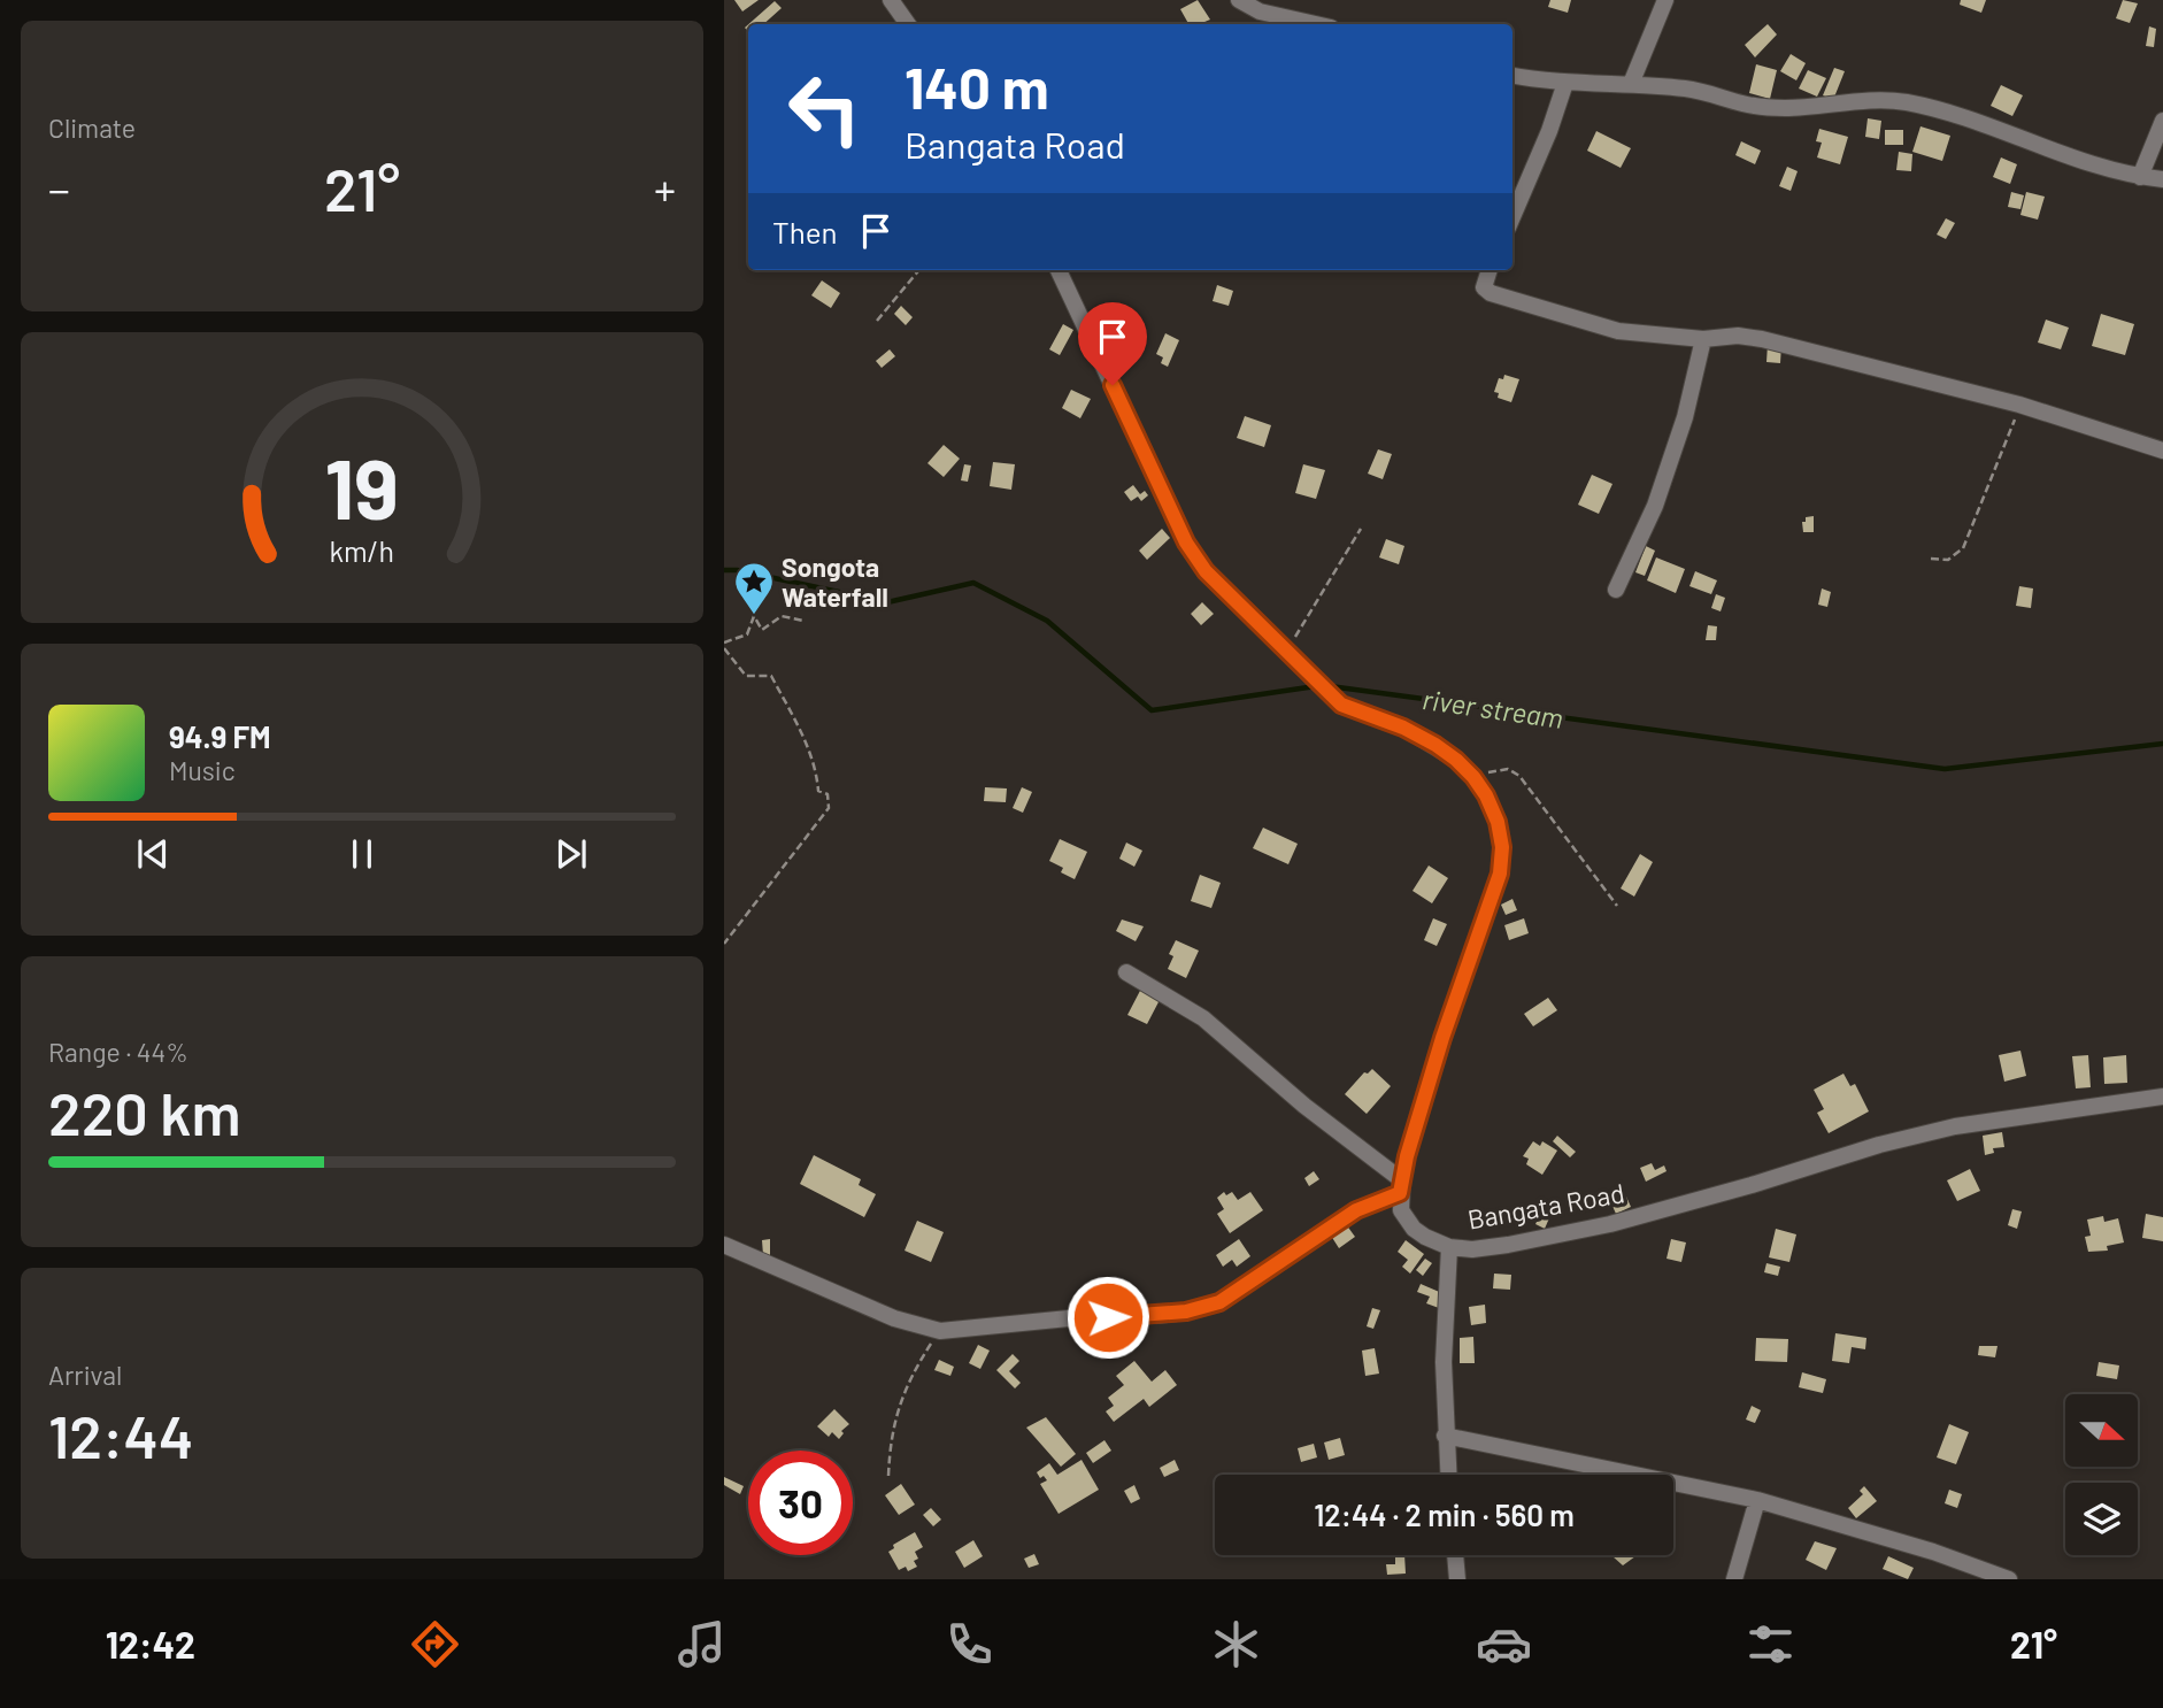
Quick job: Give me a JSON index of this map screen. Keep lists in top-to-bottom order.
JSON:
{
  "streets": {
    "street": ["Bangata Road"]
  },
  "water": ["river stream"],
  "places": {
    "place": ["Songota Waterfall"]
  },
  "north": "right",
  "page": {
    "tile": [
      "Climate",
      ["Range · 44%", "220 km"],
      ["Arrival", "12:44"]
    ],
    "turn": ["140 m", "Bangata Road"],
    "heat": ["−", "21°", "+"],
    "then": "Then",
    "song": ["94.9 FM", "Music"],
    "limit": "30",
    "trip": "12:44 · 2 min · 560 m",
    "tabs": ["12:42", "21°"],
    "gauge": ["19", "km/h"]
  }
}
